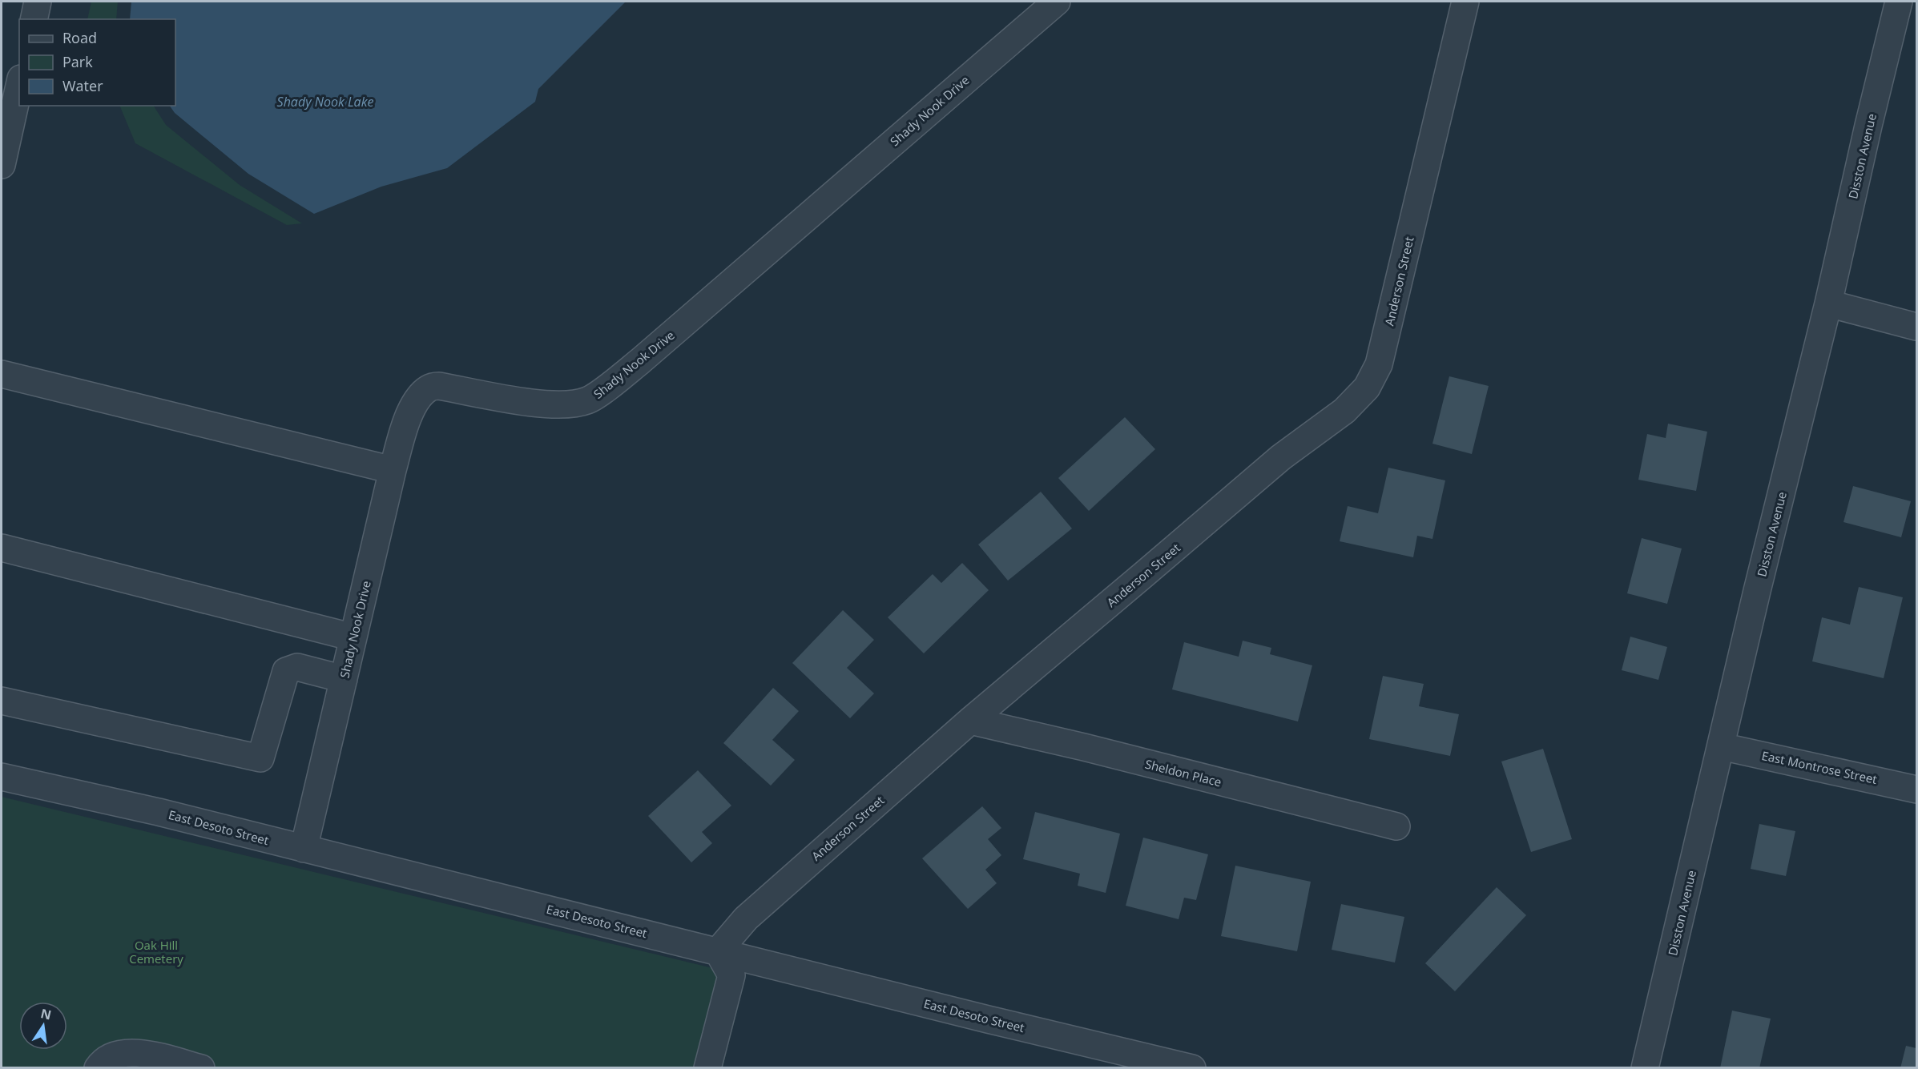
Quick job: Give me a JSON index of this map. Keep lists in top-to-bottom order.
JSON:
{
  "streets": {
    "street": [
      "Shady Nook Drive",
      "Disston Avenue",
      "Anderson Street",
      "East Montrose Street",
      "Sheldon Place",
      "East Desoto Street"
    ]
  },
  "crossings": [
    ["Shady Nook Drive", "East Desoto Street"],
    ["Disston Avenue", "East Montrose Street"],
    ["Anderson Street", "Sheldon Place"],
    ["Anderson Street", "East Desoto Street"]
  ],
  "water": ["Shady Nook Lake"],
  "parks": ["Oak Hill Cemetery"],
  "legend": ["Road", "Park", "Water"],
  "north": "top"
}
